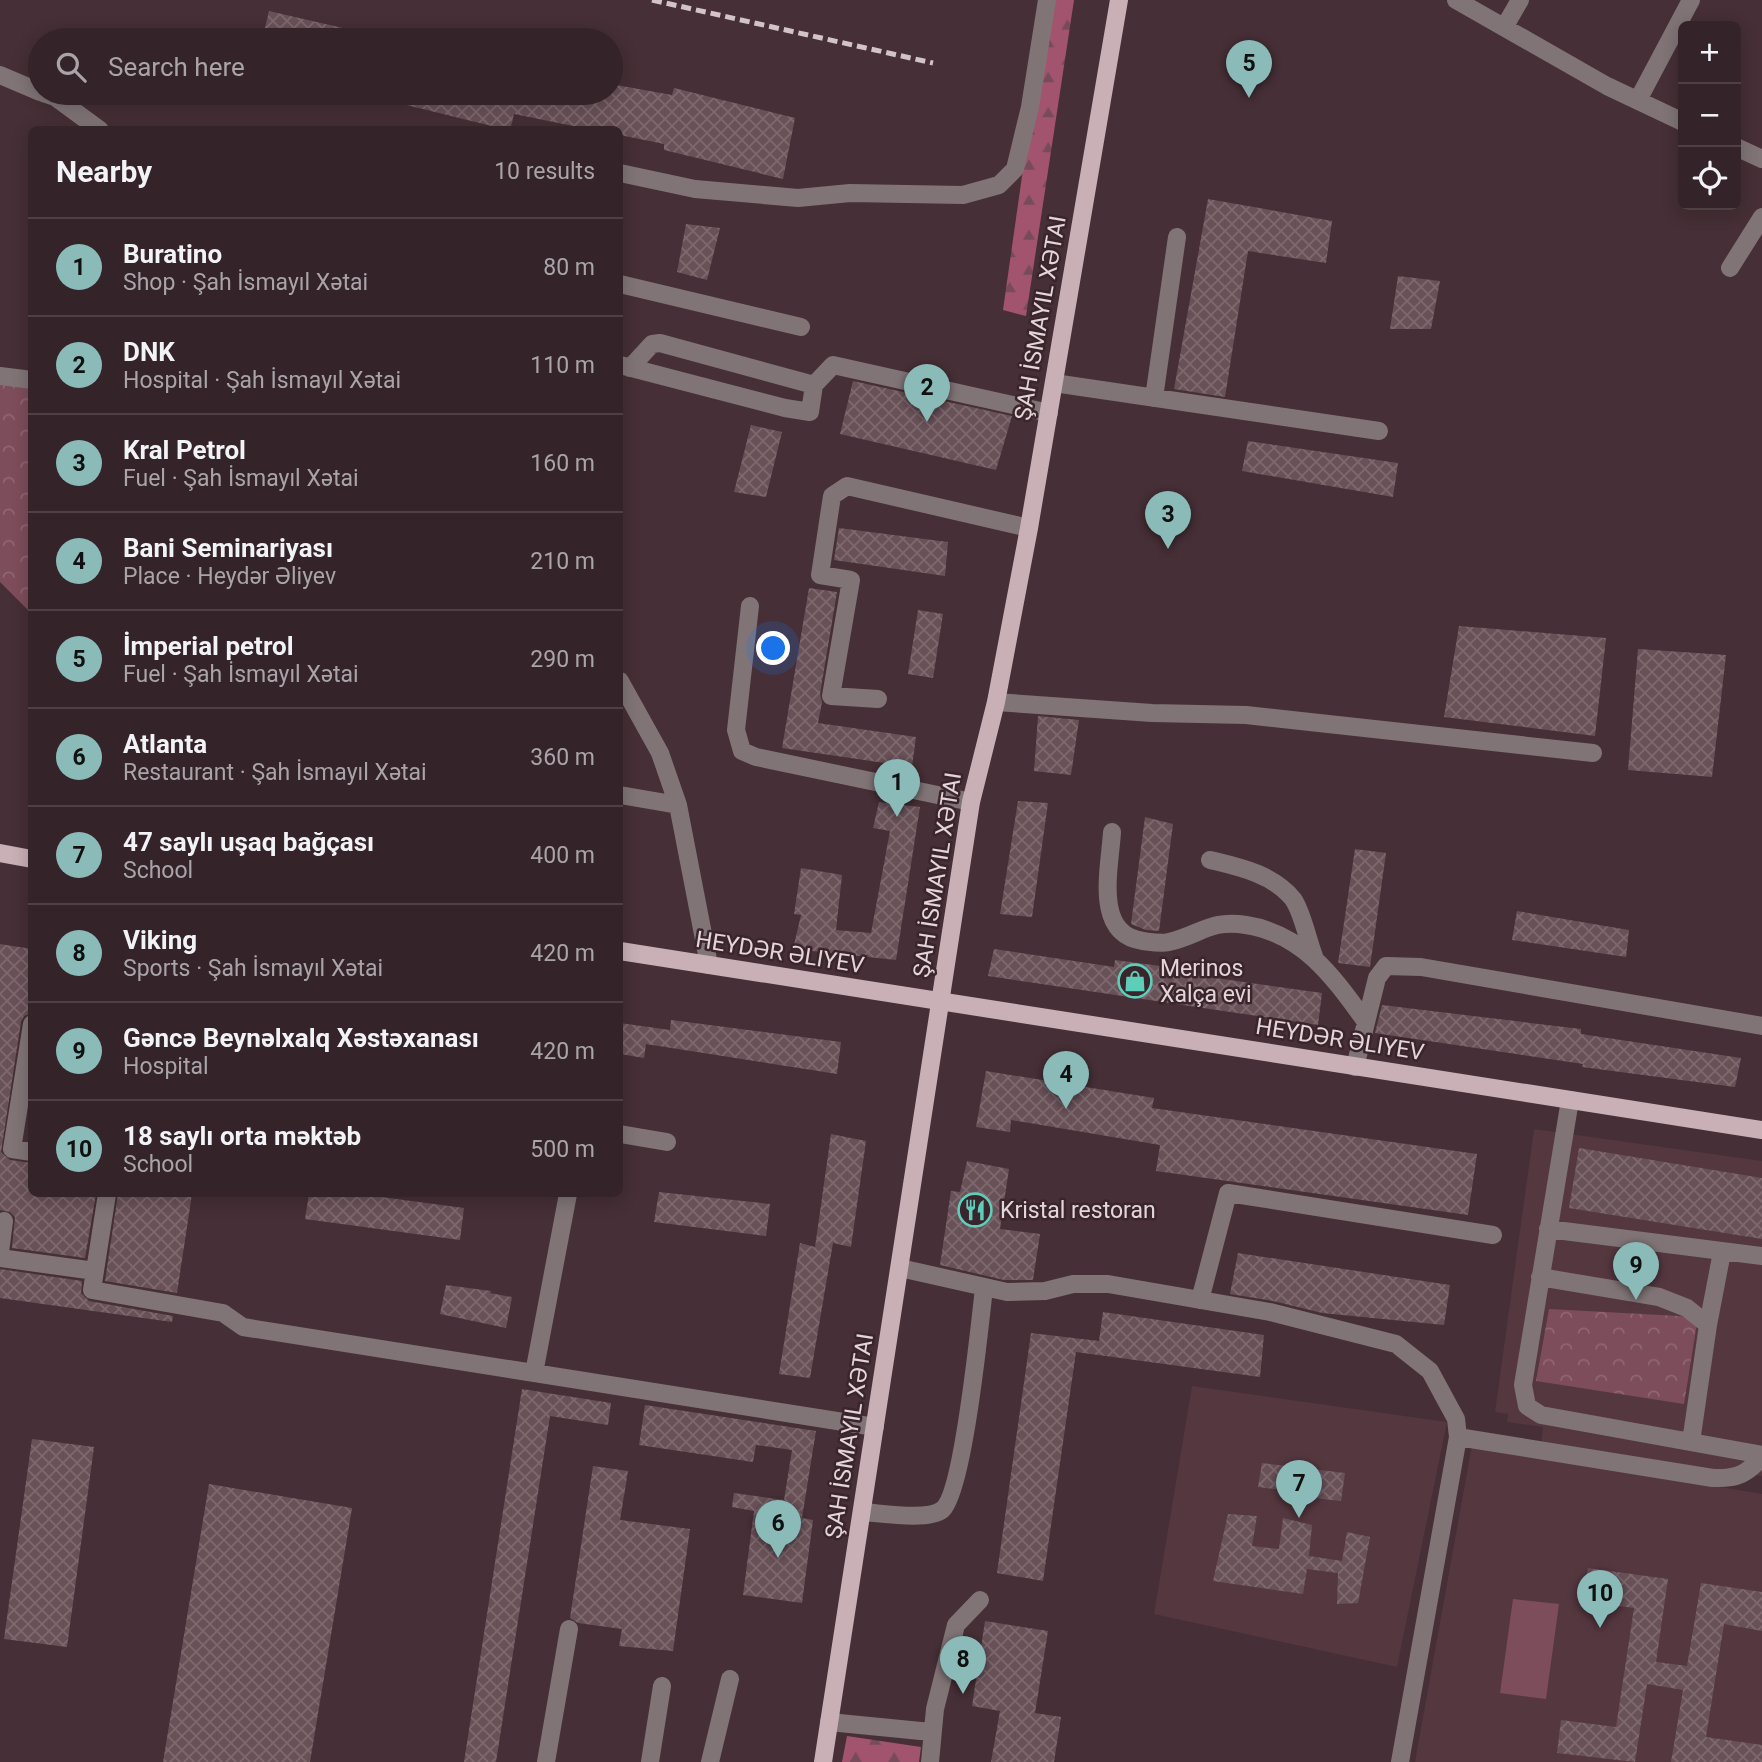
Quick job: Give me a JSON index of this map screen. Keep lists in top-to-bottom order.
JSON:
{
  "streets": {
    "main road": ["HEYDƏR ƏLIYEV"]
  },
  "places": {
    "shop": ["Merinos Xalça evi"],
    "restaurant": ["Kristal restoran"]
  },
  "page": {
    "map_buttons": ["+", "−"],
    "search": "Search here",
    "pins": [
      "5",
      "2",
      "3",
      "1",
      "4",
      "9",
      "7",
      "6",
      "10",
      "8"
    ],
    "heading": ["Nearby", "10 results"],
    "list": [
      {
        "mark": "1",
        "name": "Buratino",
        "note": "Shop · Şah İsmayıl Xətai",
        "value": "80 m"
      },
      {
        "mark": "2",
        "name": "DNK",
        "note": "Hospital · Şah İsmayıl Xətai",
        "value": "110 m"
      },
      {
        "mark": "3",
        "name": "Kral Petrol",
        "note": "Fuel · Şah İsmayıl Xətai",
        "value": "160 m"
      },
      {
        "mark": "4",
        "name": "Bani Seminariyası",
        "note": "Place · Heydər Əliyev",
        "value": "210 m"
      },
      {
        "mark": "5",
        "name": "İmperial petrol",
        "note": "Fuel · Şah İsmayıl Xətai",
        "value": "290 m"
      },
      {
        "mark": "6",
        "name": "Atlanta",
        "note": "Restaurant · Şah İsmayıl Xətai",
        "value": "360 m"
      },
      {
        "mark": "7",
        "name": "47 saylı uşaq bağçası",
        "note": "School",
        "value": "400 m"
      },
      {
        "mark": "8",
        "name": "Viking",
        "note": "Sports · Şah İsmayıl Xətai",
        "value": "420 m"
      },
      {
        "mark": "9",
        "name": "Gəncə Beynəlxalq Xəstəxanası",
        "note": "Hospital",
        "value": "420 m"
      },
      {
        "mark": "10",
        "name": "18 saylı orta məktəb",
        "note": "School",
        "value": "500 m"
      }
    ]
  }
}
